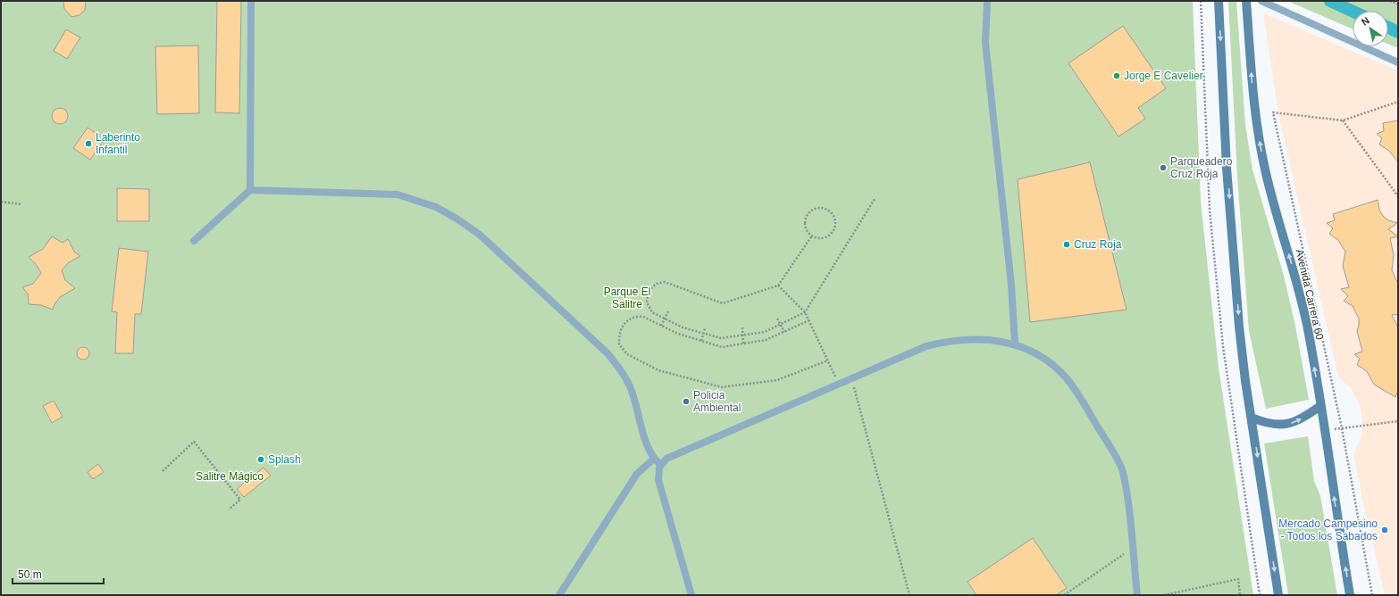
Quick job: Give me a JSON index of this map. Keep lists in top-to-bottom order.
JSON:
{
  "streets": {
    "main road": ["Avenida Carrera 60"]
  },
  "parks": ["Parque El Salitre", "Salitre Mágico"],
  "places": [
    "Jorge E Cavelier",
    "Laberinto Infantil",
    "Parqueadero Cruz Roja",
    "Cruz Roja",
    "Policia Ambiental",
    "Splash",
    "Mercado Campesino - Todos los Sabados"
  ],
  "scale_bar": "50 m",
  "north": "top left"
}
